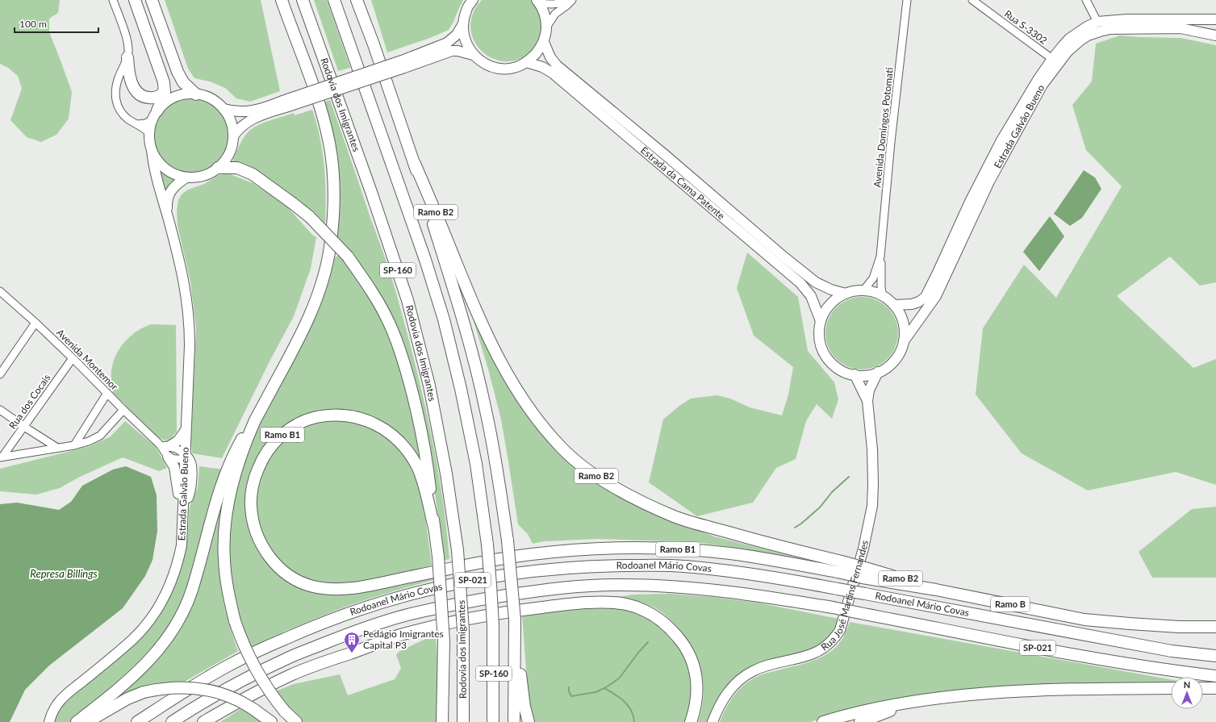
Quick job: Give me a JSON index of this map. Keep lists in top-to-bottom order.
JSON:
{
  "streets": {
    "highway": [
      "Rodovia dos Imigrantes",
      "Ramo B2",
      "SP-160",
      "Ramo B1",
      "Rodoanel Mário Covas",
      "SP-021",
      "Ramo B"
    ],
    "main road": ["Estrada Galvão Bueno", "Estrada da Cama Patente", "Rua José Martins Fernandes"],
    "street": [
      "Rua S-3302",
      "Avenida Domingos Potomati",
      "Avenida Montemor",
      "Rua dos Cocais"
    ]
  },
  "crossings": [
    ["Rua S-3302", "Estrada Galvão Bueno"],
    ["Estrada Galvão Bueno", "Avenida Domingos Potomati"],
    ["Estrada Galvão Bueno", "Estrada da Cama Patente"],
    ["Estrada Galvão Bueno", "Avenida Montemor"],
    ["Estrada Galvão Bueno", "Rua José Martins Fernandes"],
    ["Avenida Domingos Potomati", "Estrada da Cama Patente"],
    ["Avenida Domingos Potomati", "Rua José Martins Fernandes"],
    ["Estrada da Cama Patente", "Rua José Martins Fernandes"],
    ["Ramo B2", "Ramo B1"],
    ["Ramo B2", "Ramo B"],
    ["Avenida Montemor", "Rua dos Cocais"]
  ],
  "water": ["Represa Billings"],
  "places": {
    "building": ["Pedágio Imigrantes Capital P3"]
  },
  "scale_bar": "100 m",
  "north": "top"
}
